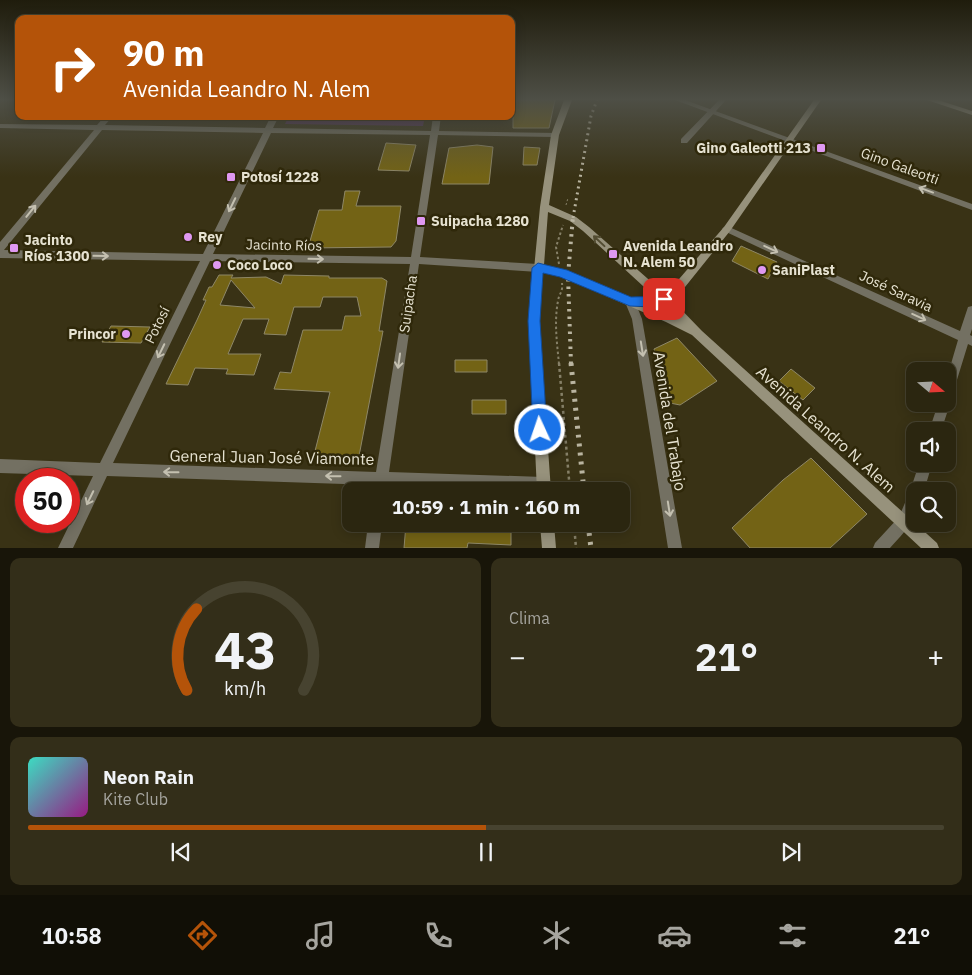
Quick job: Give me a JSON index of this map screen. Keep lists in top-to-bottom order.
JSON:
{
  "streets": {
    "main road": ["Avenida Leandro N. Alem"],
    "street": [
      "Gino Galeotti",
      "Jacinto Ríos",
      "José Saravia",
      "Suipacha",
      "Potosí",
      "Avenida del Trabajo",
      "General Juan José Viamonte"
    ]
  },
  "crossings": [
    ["Jacinto Ríos", "Suipacha"],
    ["Jacinto Ríos", "Potosí"],
    ["Jacinto Ríos", "Avenida Leandro N. Alem"],
    ["Suipacha", "General Juan José Viamonte"],
    ["Potosí", "General Juan José Viamonte"],
    ["Avenida del Trabajo", "Avenida Leandro N. Alem"]
  ],
  "one_way": [
    "Gino Galeotti",
    "Jacinto Ríos",
    "José Saravia",
    "Suipacha",
    "Potosí",
    "Avenida del Trabajo",
    "General Juan José Viamonte"
  ],
  "places": {
    "transit": [
      "Gino Galeotti 213",
      "Potosí 1228",
      "Suipacha 1280",
      "Jacinto Ríos 1300",
      "Avenida Leandro N. Alem 50"
    ],
    "other": [
      "Rey",
      "Coco Loco",
      "SaniPlast",
      "Princor"
    ]
  },
  "north": "right",
  "page": {
    "turn": ["90 m", "Avenida Leandro N. Alem"],
    "limit": "50",
    "trip": "10:59 · 1 min · 160 m",
    "tile": "Clima",
    "heat": ["−", "21°", "+"],
    "song": ["Neon Rain", "Kite Club"],
    "tabs": ["10:58", "21°"],
    "gauge": ["43", "km/h"]
  }
}
